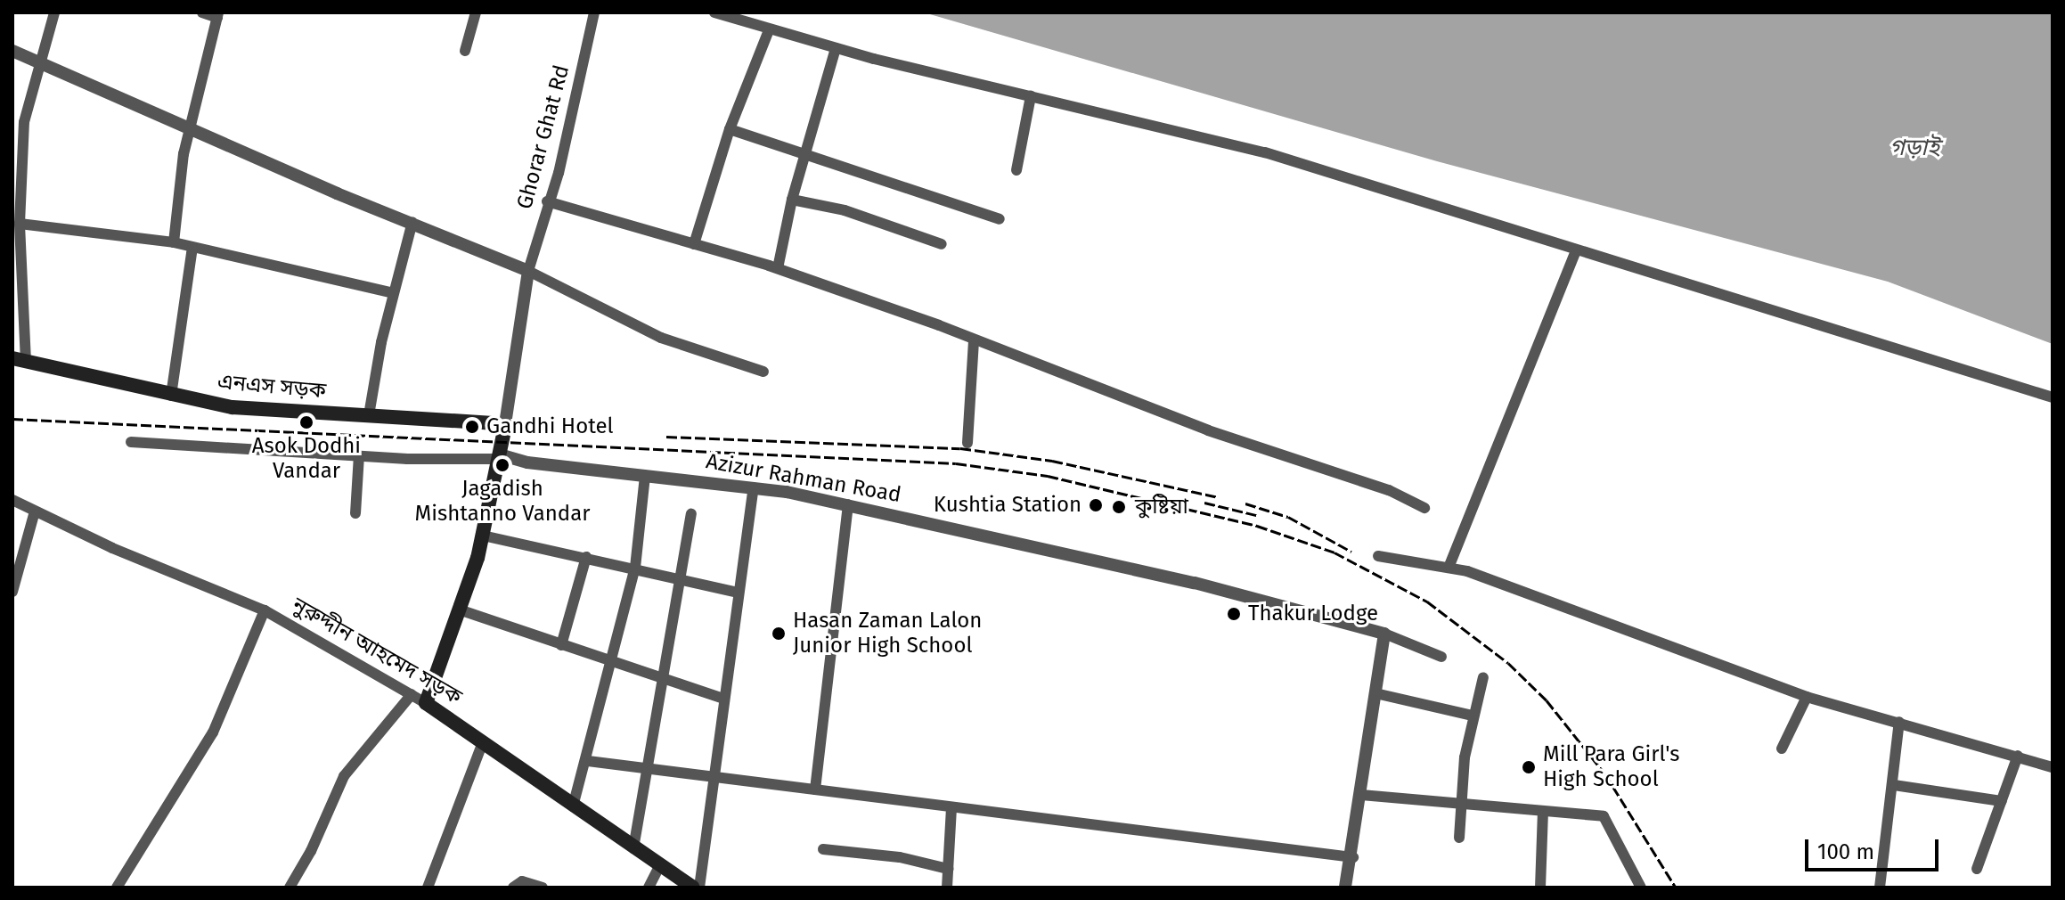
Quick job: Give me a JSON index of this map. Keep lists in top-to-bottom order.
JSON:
{
  "streets": {
    "main road": ["এনএস সড়ক", "নুরুদ্দীন আহমেদ সড়ক"],
    "street": ["Ghorar Ghat Rd", "Azizur Rahman Road"]
  },
  "water": ["গড়াই"],
  "places": [
    "Asok Dodhi Vandar",
    "Gandhi Hotel",
    "Jagadish Mishtanno Vandar",
    "Kushtia Station",
    "কুষ্টিয়া",
    "Thakur Lodge",
    "Hasan Zaman Lalon Junior High School",
    "Mill Para Girl's High School"
  ],
  "scale_bar": "100 m"
}
